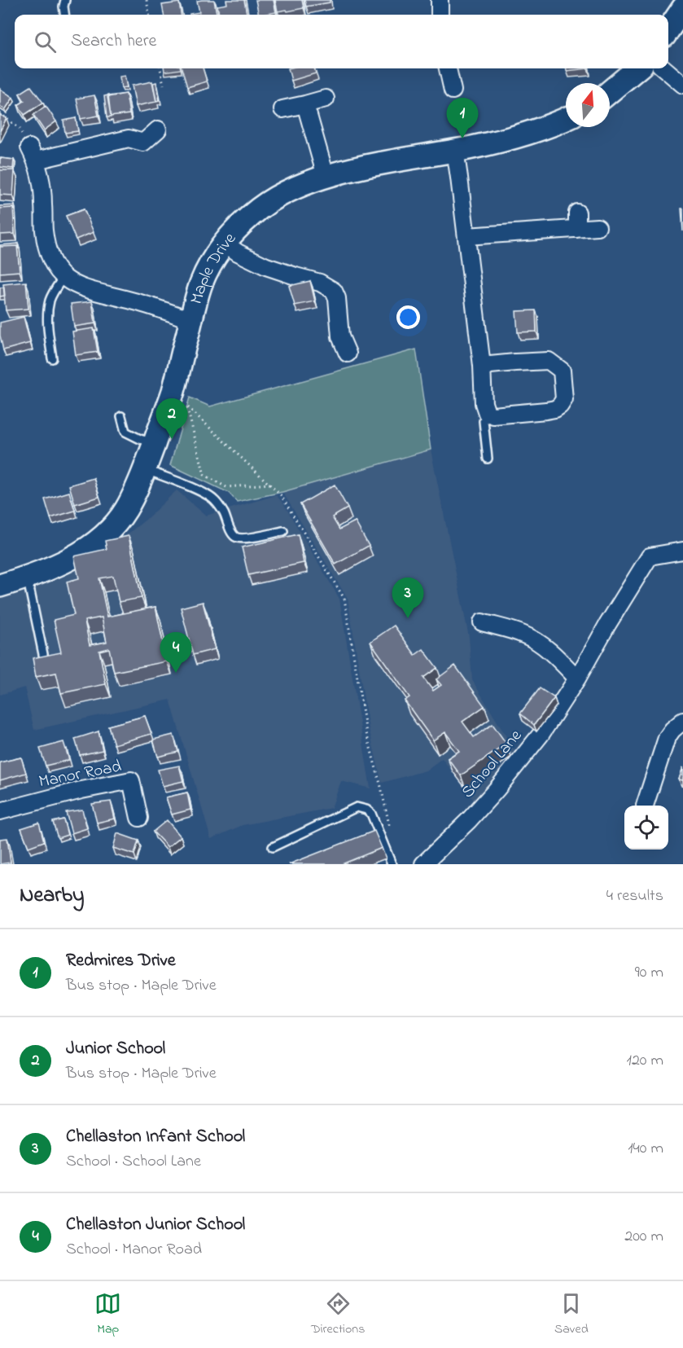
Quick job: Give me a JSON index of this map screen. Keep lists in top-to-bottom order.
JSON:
{
  "streets": {
    "street": ["Maple Drive", "School Lane", "Manor Road"]
  },
  "north": "top",
  "page": {
    "search": "Search here",
    "pins": [
      "1",
      "2",
      "3",
      "4"
    ],
    "heading": ["Nearby", "4 results"],
    "list": [
      {
        "mark": "1",
        "name": "Redmires Drive",
        "note": "Bus stop · Maple Drive",
        "value": "90 m"
      },
      {
        "mark": "2",
        "name": "Junior School",
        "note": "Bus stop · Maple Drive",
        "value": "120 m"
      },
      {
        "mark": "3",
        "name": "Chellaston Infant School",
        "note": "School · School Lane",
        "value": "140 m"
      },
      {
        "mark": "4",
        "name": "Chellaston Junior School",
        "note": "School · Manor Road",
        "value": "200 m"
      }
    ],
    "nav": ["Map", "Directions", "Saved"]
  }
}
